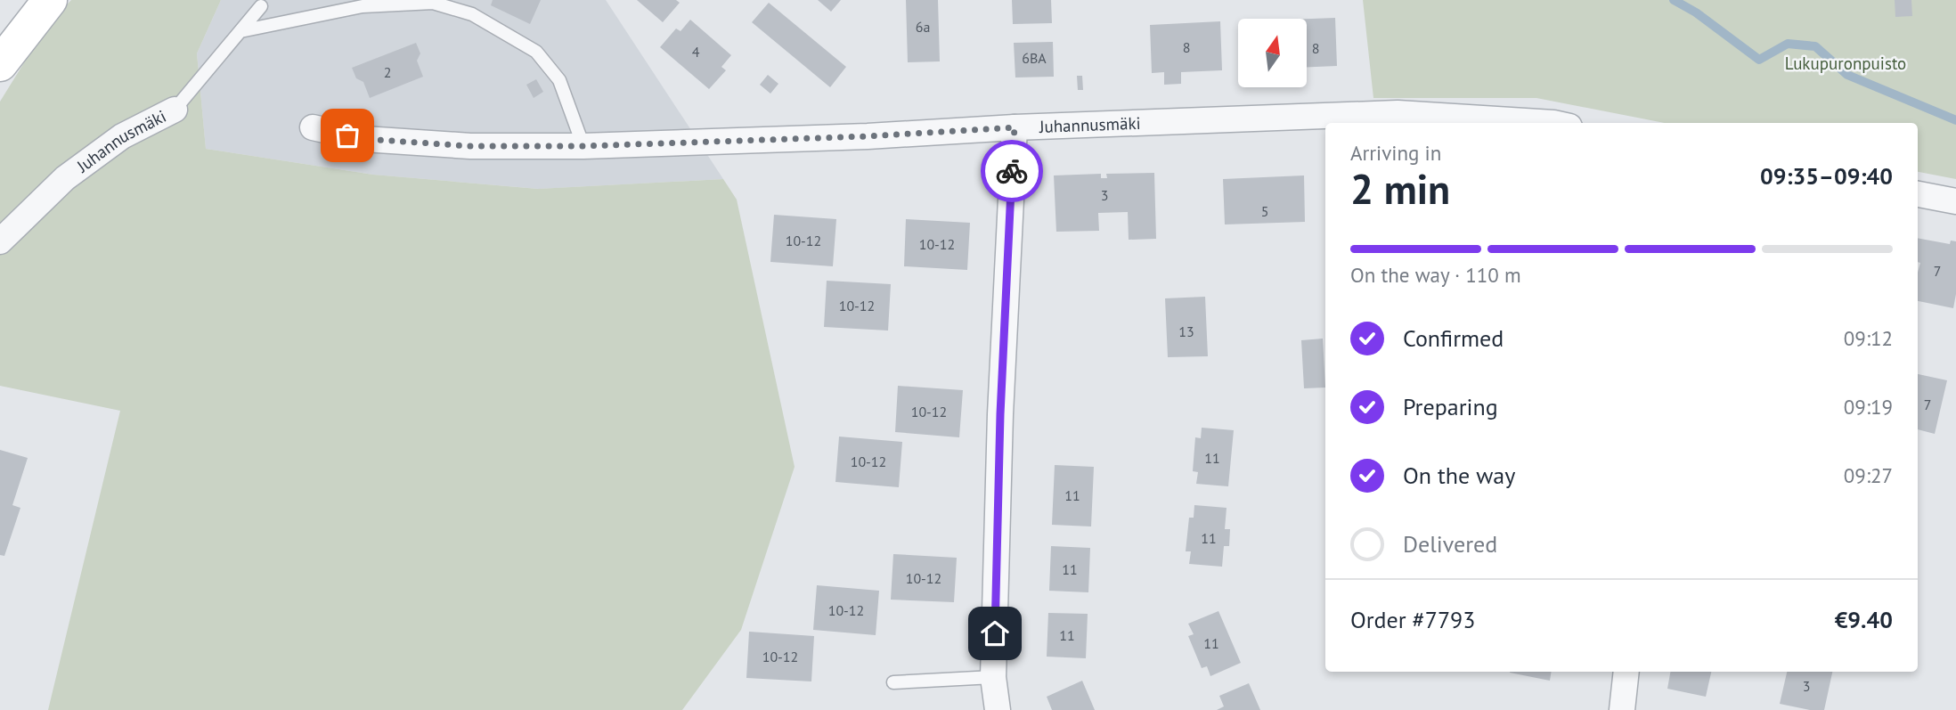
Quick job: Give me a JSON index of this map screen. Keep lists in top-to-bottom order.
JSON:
{
  "streets": {
    "street": ["Juhannusmäki"]
  },
  "parks": ["Lukupuronpuisto"],
  "house_numbers": [
    "6a",
    "8",
    "8",
    "4",
    "6BA",
    "2",
    "3",
    "5",
    "10-12",
    "10-12",
    "7",
    "10-12",
    "13",
    "7",
    "10-12",
    "11",
    "10-12",
    "11",
    "11",
    "11",
    "10-12",
    "10-12",
    "11",
    "11",
    "10-12",
    "3"
  ],
  "north": "top",
  "page": {
    "heading": ["2 min", "Arriving in", "09:35–09:40"],
    "panel": ["Order #7793", "€9.40"],
    "bar": "On the way · 110 m",
    "list": [
      ["Confirmed", "09:12"],
      ["Preparing", "09:19"],
      ["On the way", "09:27"],
      "Delivered"
    ]
  }
}
